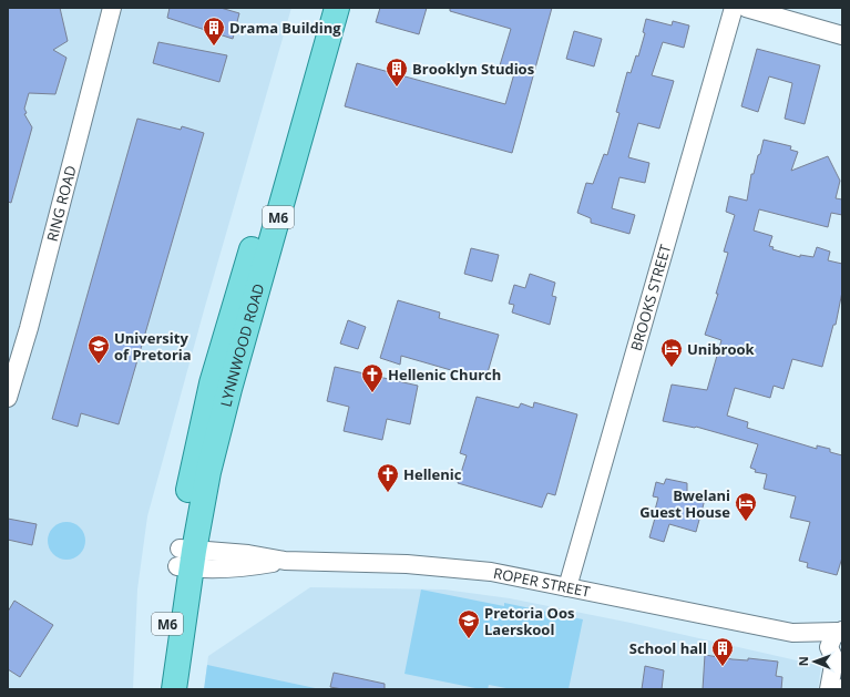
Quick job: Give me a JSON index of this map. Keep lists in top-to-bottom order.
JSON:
{
  "streets": {
    "main road": ["M6", "LYNNWOOD ROAD"],
    "street": ["RING ROAD", "BROOKS STREET", "ROPER STREET"]
  },
  "crossings": [
    ["BROOKS STREET", "ROPER STREET"],
    ["LYNNWOOD ROAD", "ROPER STREET"]
  ],
  "places": {
    "building": ["Drama Building", "Brooklyn Studios", "School hall"],
    "school or university": ["University of Pretoria", "Pretoria Oos Laerskool"],
    "hotel": ["Unibrook", "Bwelani Guest House"],
    "church": ["Hellenic Church", "Hellenic"]
  },
  "north": "left"
}
